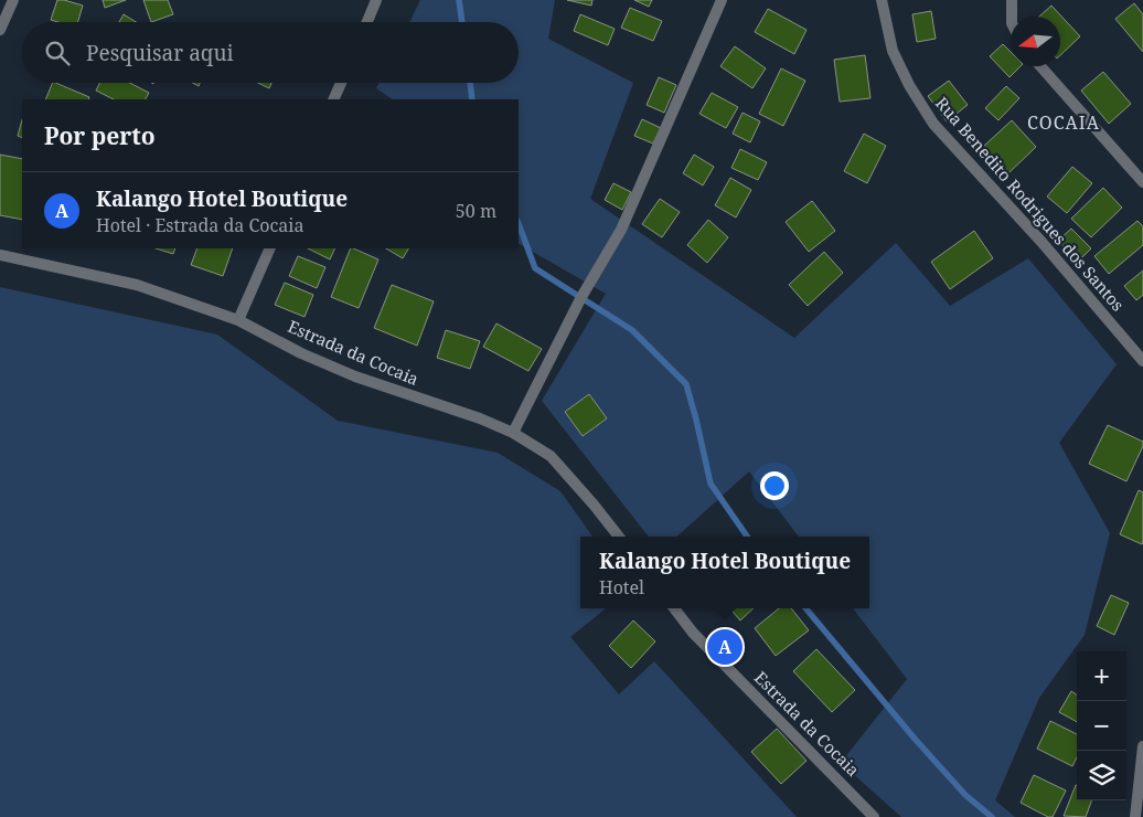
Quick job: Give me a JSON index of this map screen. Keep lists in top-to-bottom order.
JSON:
{
  "streets": {
    "street": ["Rua Benedito Rodrigues dos Santos", "Estrada da Cocaia"]
  },
  "districts": ["COCAIA"],
  "north": "left",
  "page": {
    "search": "Pesquisar aqui",
    "heading": "Por perto",
    "list": [
      {
        "mark": "A",
        "name": "Kalango Hotel Boutique",
        "note": "Hotel · Estrada da Cocaia",
        "value": "50 m"
      }
    ],
    "popup": ["Kalango Hotel Boutique", "Hotel"],
    "pins": "A",
    "map_buttons": ["+", "−"]
  }
}
